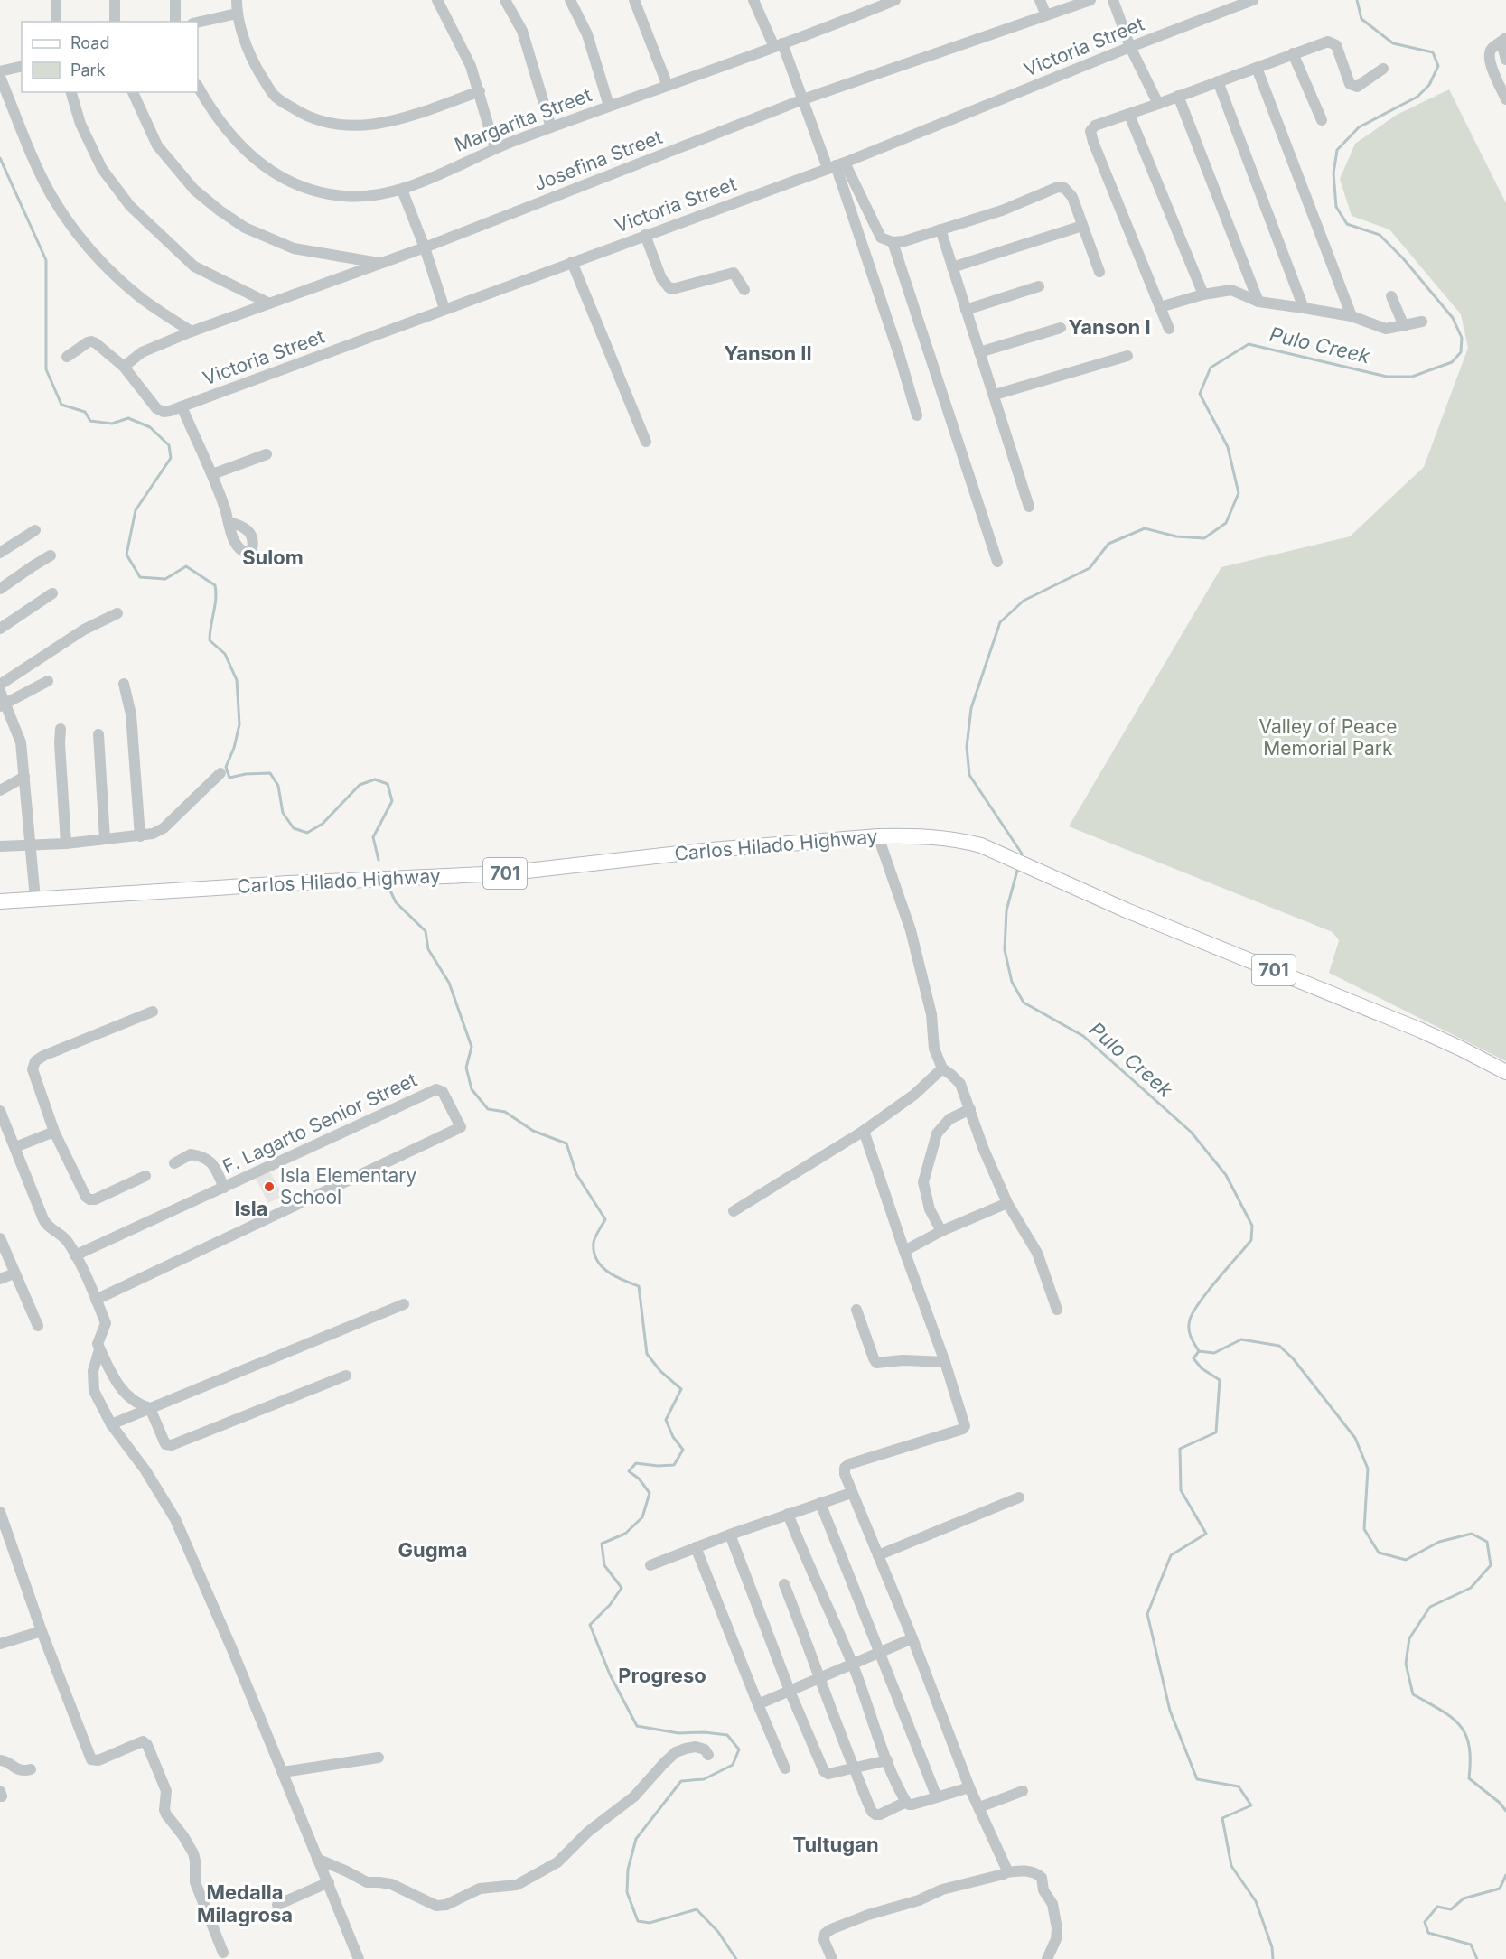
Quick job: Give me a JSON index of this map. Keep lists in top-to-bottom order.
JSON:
{
  "streets": {
    "main road": ["Carlos Hilado Highway", "701"],
    "street": [
      "Victoria Street",
      "Margarita Street",
      "Josefina Street",
      "F. Lagarto Senior Street"
    ]
  },
  "crossings": [
    ["Victoria Street", "Josefina Street"]
  ],
  "districts": [
    "Yanson I",
    "Yanson II",
    "Sulom",
    "Isla",
    "Gugma",
    "Progreso",
    "Tultugan",
    "Medalla Milagrosa"
  ],
  "water": ["Pulo Creek"],
  "parks": ["Valley of Peace Memorial Park"],
  "places": ["Isla Elementary School"],
  "legend": ["Road", "Park"]
}
